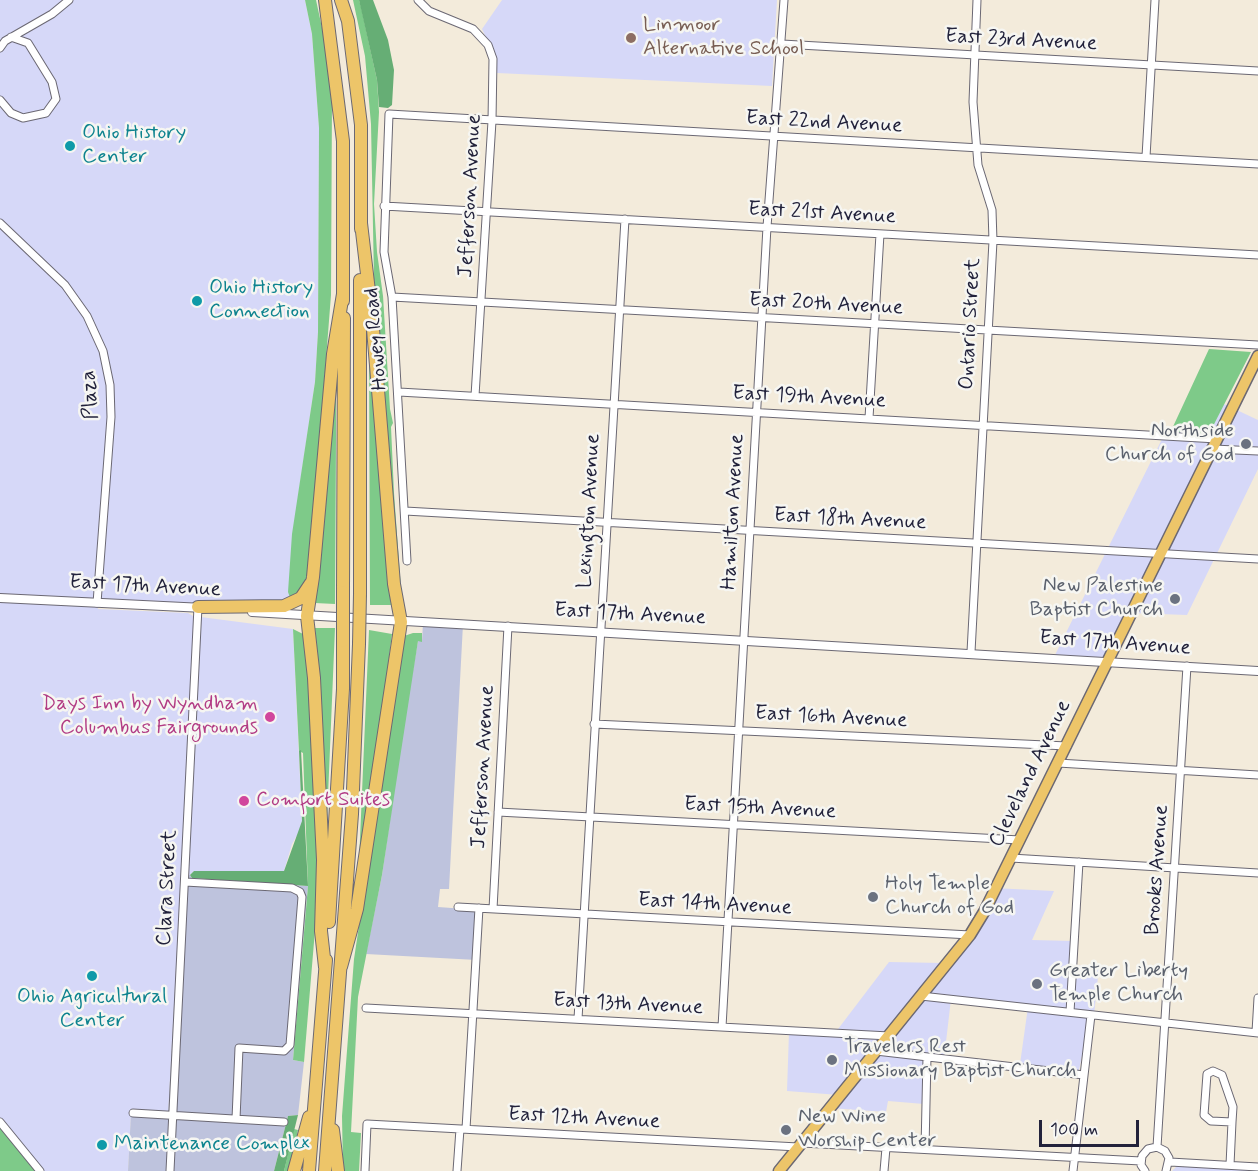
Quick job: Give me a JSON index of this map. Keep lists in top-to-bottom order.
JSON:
{
  "streets": {
    "main road": ["Cleveland Avenue"],
    "street": [
      "East 23rd Avenue",
      "East 22nd Avenue",
      "Jefferson Avenue",
      "East 21st Avenue",
      "East 20th Avenue",
      "Ontario Street",
      "Howey Road",
      "Plaza",
      "East 19th Avenue",
      "Lexington Avenue",
      "Hamilton Avenue",
      "East 18th Avenue",
      "East 17th Avenue",
      "East 16th Avenue",
      "East 15th Avenue",
      "Brooks Avenue",
      "Clara Street",
      "East 14th Avenue",
      "East 13th Avenue",
      "East 12th Avenue"
    ]
  },
  "crossings": [
    ["East 23rd Avenue", "Ontario Street"],
    ["East 23rd Avenue", "Hamilton Avenue"],
    ["East 22nd Avenue", "Jefferson Avenue"],
    ["East 22nd Avenue", "Ontario Street"],
    ["East 22nd Avenue", "Howey Road"],
    ["East 22nd Avenue", "Hamilton Avenue"],
    ["Jefferson Avenue", "East 21st Avenue"],
    ["Jefferson Avenue", "East 20th Avenue"],
    ["Jefferson Avenue", "East 19th Avenue"],
    ["Jefferson Avenue", "East 17th Avenue"],
    ["Jefferson Avenue", "East 15th Avenue"],
    ["Jefferson Avenue", "East 14th Avenue"],
    ["East 21st Avenue", "Ontario Street"],
    ["East 21st Avenue", "Howey Road"],
    ["East 21st Avenue", "Lexington Avenue"],
    ["East 21st Avenue", "Hamilton Avenue"],
    ["East 20th Avenue", "Ontario Street"],
    ["East 20th Avenue", "Howey Road"],
    ["East 20th Avenue", "Lexington Avenue"],
    ["East 20th Avenue", "Hamilton Avenue"],
    ["Ontario Street", "East 19th Avenue"],
    ["Ontario Street", "East 18th Avenue"],
    ["Ontario Street", "East 17th Avenue"],
    ["Howey Road", "East 19th Avenue"],
    ["Howey Road", "East 18th Avenue"],
    ["Plaza", "East 17th Avenue"],
    ["East 19th Avenue", "Lexington Avenue"],
    ["East 19th Avenue", "Hamilton Avenue"],
    ["East 19th Avenue", "Cleveland Avenue"],
    ["Lexington Avenue", "East 18th Avenue"],
    ["Lexington Avenue", "East 17th Avenue"],
    ["Lexington Avenue", "East 16th Avenue"],
    ["Lexington Avenue", "East 15th Avenue"],
    ["Lexington Avenue", "East 14th Avenue"],
    ["Lexington Avenue", "East 13th Avenue"],
    ["Hamilton Avenue", "East 18th Avenue"],
    ["Hamilton Avenue", "East 17th Avenue"],
    ["Hamilton Avenue", "East 16th Avenue"],
    ["Hamilton Avenue", "East 15th Avenue"],
    ["Hamilton Avenue", "East 14th Avenue"],
    ["Hamilton Avenue", "East 13th Avenue"],
    ["East 18th Avenue", "Cleveland Avenue"],
    ["East 17th Avenue", "Cleveland Avenue"],
    ["East 17th Avenue", "Brooks Avenue"],
    ["East 17th Avenue", "Clara Street"],
    ["East 16th Avenue", "Cleveland Avenue"],
    ["Cleveland Avenue", "East 15th Avenue"],
    ["Cleveland Avenue", "East 14th Avenue"],
    ["Cleveland Avenue", "East 13th Avenue"],
    ["Cleveland Avenue", "East 12th Avenue"]
  ],
  "places": [
    "Linmoor Alternative School",
    "Ohio History Center",
    "Ohio History Connection",
    "Northside Church of God",
    "New Palestine Baptist Church",
    "Days Inn by Wyndham Columbus Fairgrounds",
    "Comfort Suites",
    "Holy Temple Church of God",
    "Ohio Agricultural Center",
    "Greater Liberty Temple Church",
    "Travelers Rest Missionary Baptist Church",
    "New Wine Worship Center",
    "Maintenance Complex"
  ],
  "scale_bar": "100 m"
}
